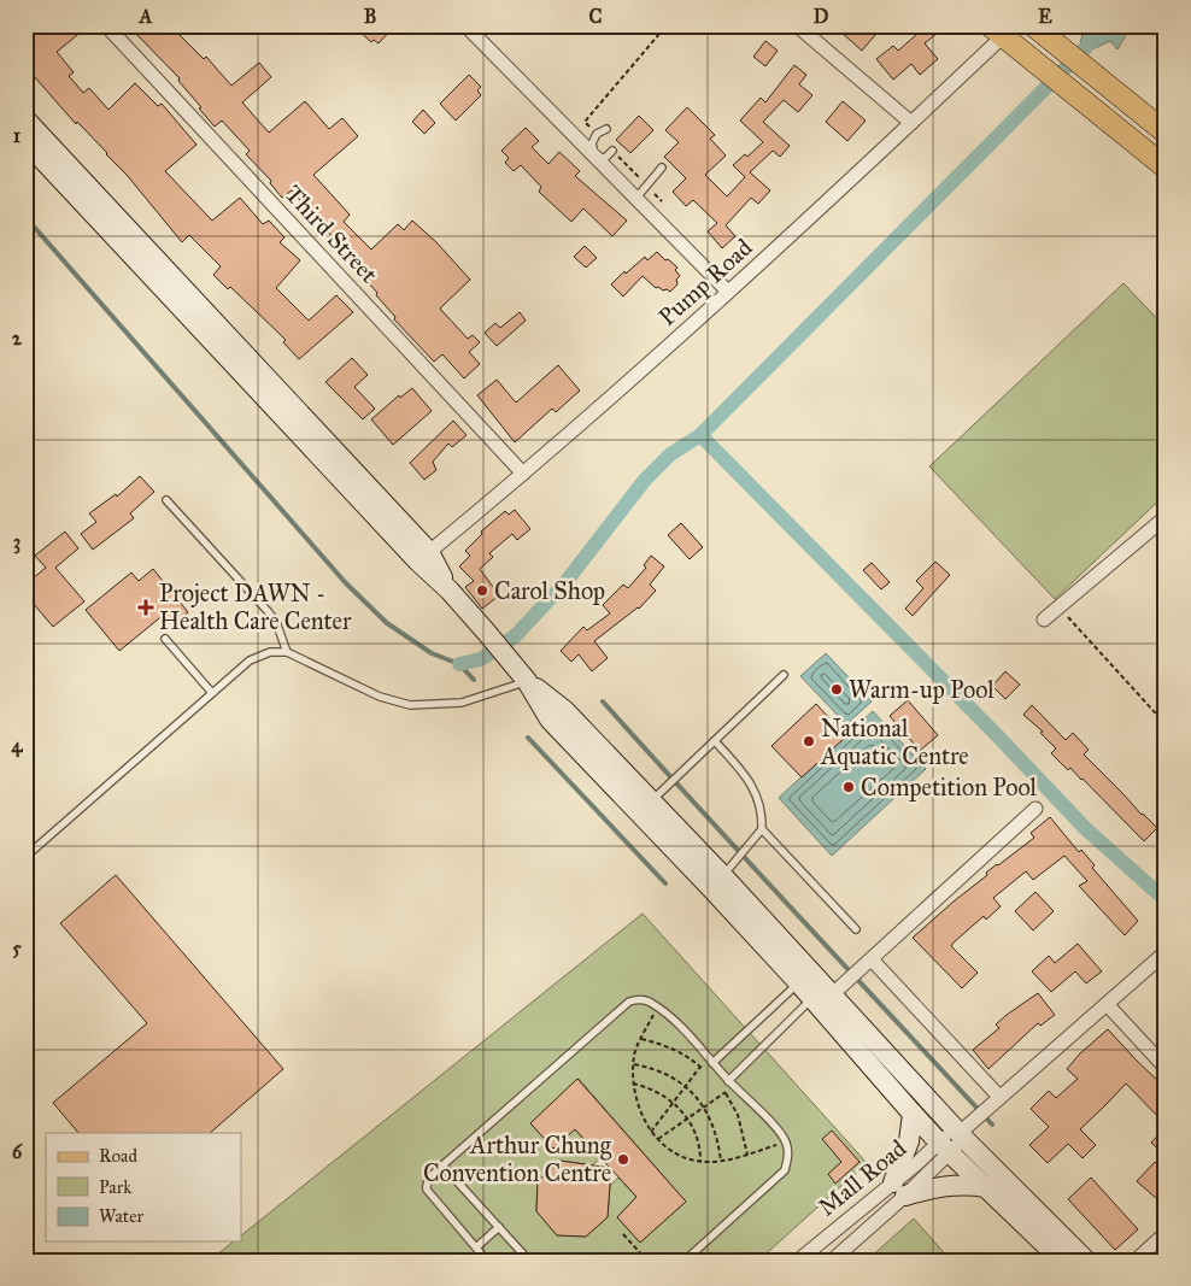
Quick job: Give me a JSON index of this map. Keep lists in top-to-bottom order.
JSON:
{
  "streets": {
    "street": ["Third Street", "Pump Road", "Mall Road"]
  },
  "crossings": [
    ["Third Street", "Pump Road"]
  ],
  "places": {
    "other": [
      "Carol Shop",
      "Warm-up Pool",
      "National Aquatic Centre",
      "Competition Pool",
      "Arthur Chung Convention Centre"
    ],
    "health": ["Project DAWN - Health Care Center"]
  },
  "legend": ["Road", "Park", "Water"],
  "grid": {
    "columns": [
      "A",
      "B",
      "C",
      "D",
      "E"
    ],
    "rows": [
      "1",
      "2",
      "3",
      "4",
      "5",
      "6"
    ]
  }
}
